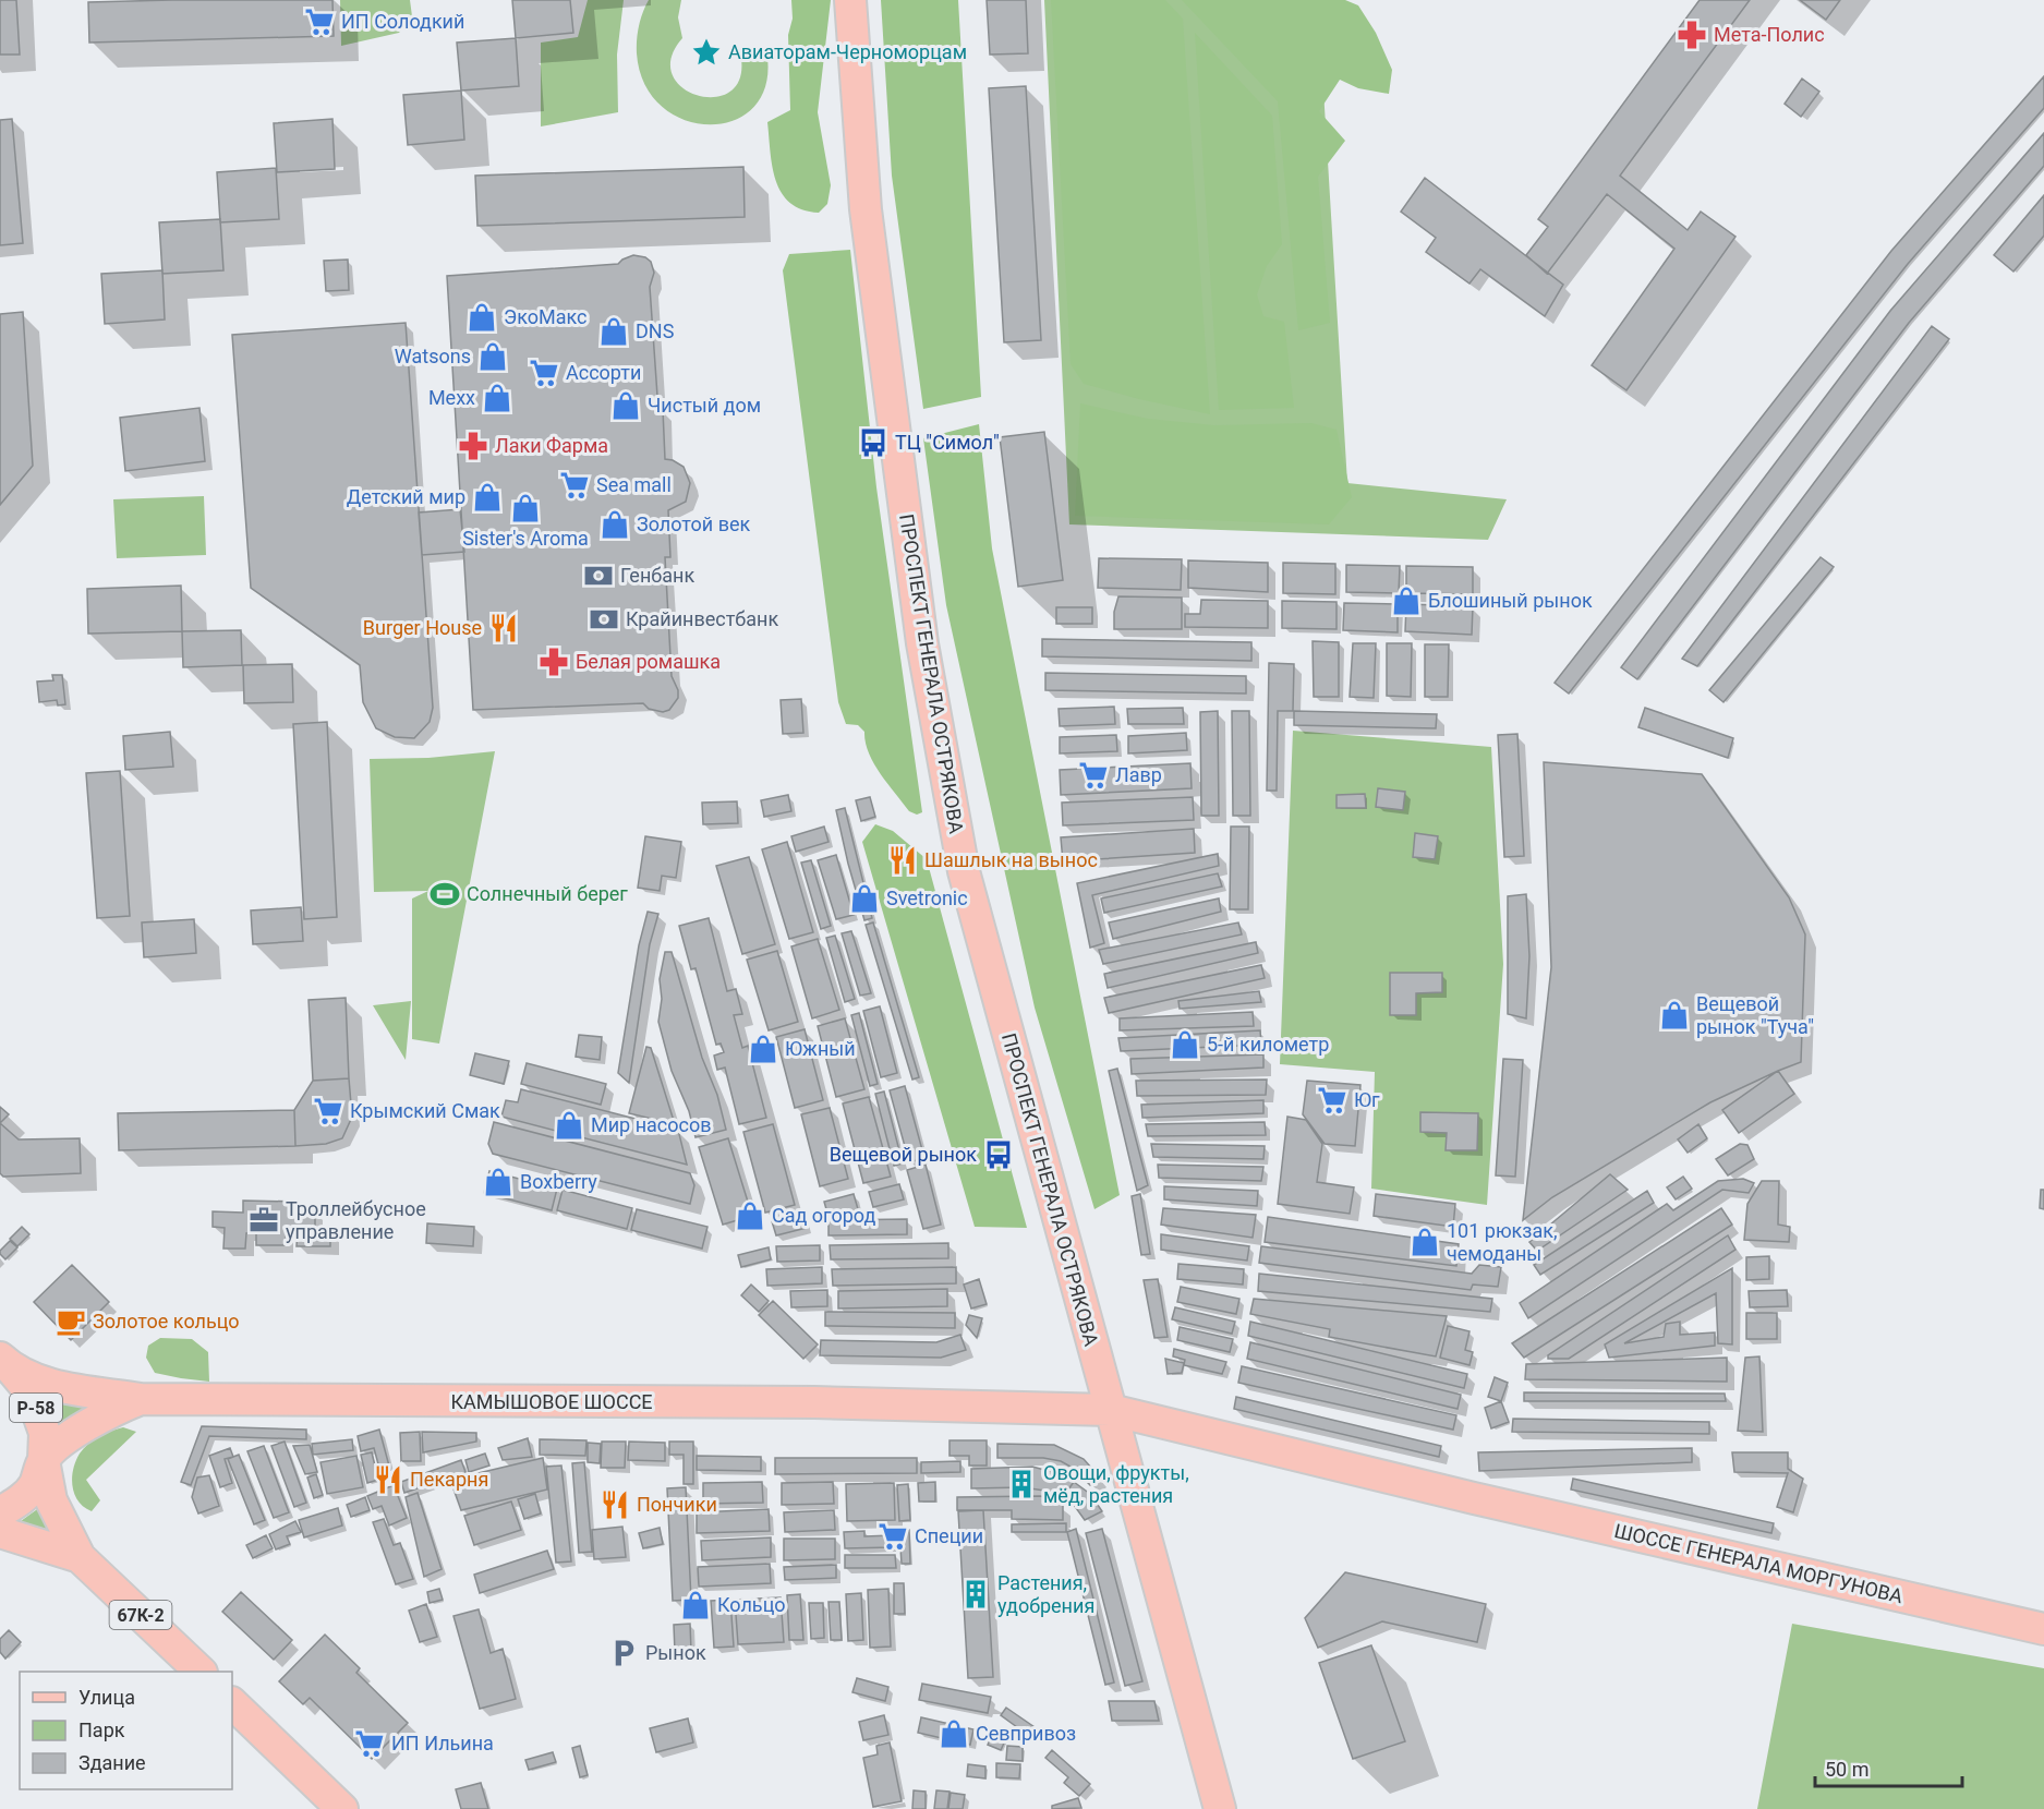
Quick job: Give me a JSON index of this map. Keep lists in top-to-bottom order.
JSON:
{
  "streets": {
    "main road": [
      "ПРОСПЕКТ ГЕНЕРАЛА ОСТРЯКОВА",
      "КАМЫШОВОЕ ШОССЕ",
      "Р-58",
      "ШОССЕ ГЕНЕРАЛА МОРГУНОВА",
      "67К-2"
    ]
  },
  "crossings": [
    ["ПРОСПЕКТ ГЕНЕРАЛА ОСТРЯКОВА", "КАМЫШОВОЕ ШОССЕ"],
    ["КАМЫШОВОЕ ШОССЕ", "Р-58"],
    ["КАМЫШОВОЕ ШОССЕ", "ШОССЕ ГЕНЕРАЛА МОРГУНОВА"],
    ["Р-58", "67К-2"]
  ],
  "places": {
    "supermarket": [
      "ИП Солодкий",
      "Ассорти",
      "Sea mall",
      "Лавр",
      "Юг",
      "Крымский Смак",
      "Специи",
      "ИП Ильина"
    ],
    "pharmacy": ["Мета-Полис", "Лаки Фарма", "Белая ромашка"],
    "place": ["Авиаторам-Черноморцам"],
    "shop": [
      "ЭкоМакс",
      "DNS",
      "Watsons",
      "Mexx",
      "Чистый дом",
      "Детский мир",
      "Sister's Aroma",
      "Золотой век",
      "Блошиный рынок",
      "Svetronic",
      "Вещевой рынок \"Туча\"",
      "5-й километр",
      "Южный",
      "Мир насосов",
      "Boxberry",
      "Сад огород",
      "101 рюкзак, чемоданы",
      "Кольцо",
      "Севпривоз"
    ],
    "bus stop": ["ТЦ \"Симол\"", "Вещевой рынок"],
    "bank": ["Генбанк", "Крайинвестбанк"],
    "restaurant": [
      "Burger House",
      "Шашлык на вынос",
      "Пекарня",
      "Пончики"
    ],
    "sports": ["Солнечный берег"],
    "office": ["Троллейбусное управление"],
    "cafe": ["Золотое кольцо"],
    "building": ["Овощи, фрукты, мёд, растения", "Растения, удобрения"],
    "parking": ["Рынок"]
  },
  "legend": ["Улица", "Парк", "Здание"],
  "scale_bar": "50 m"
}
